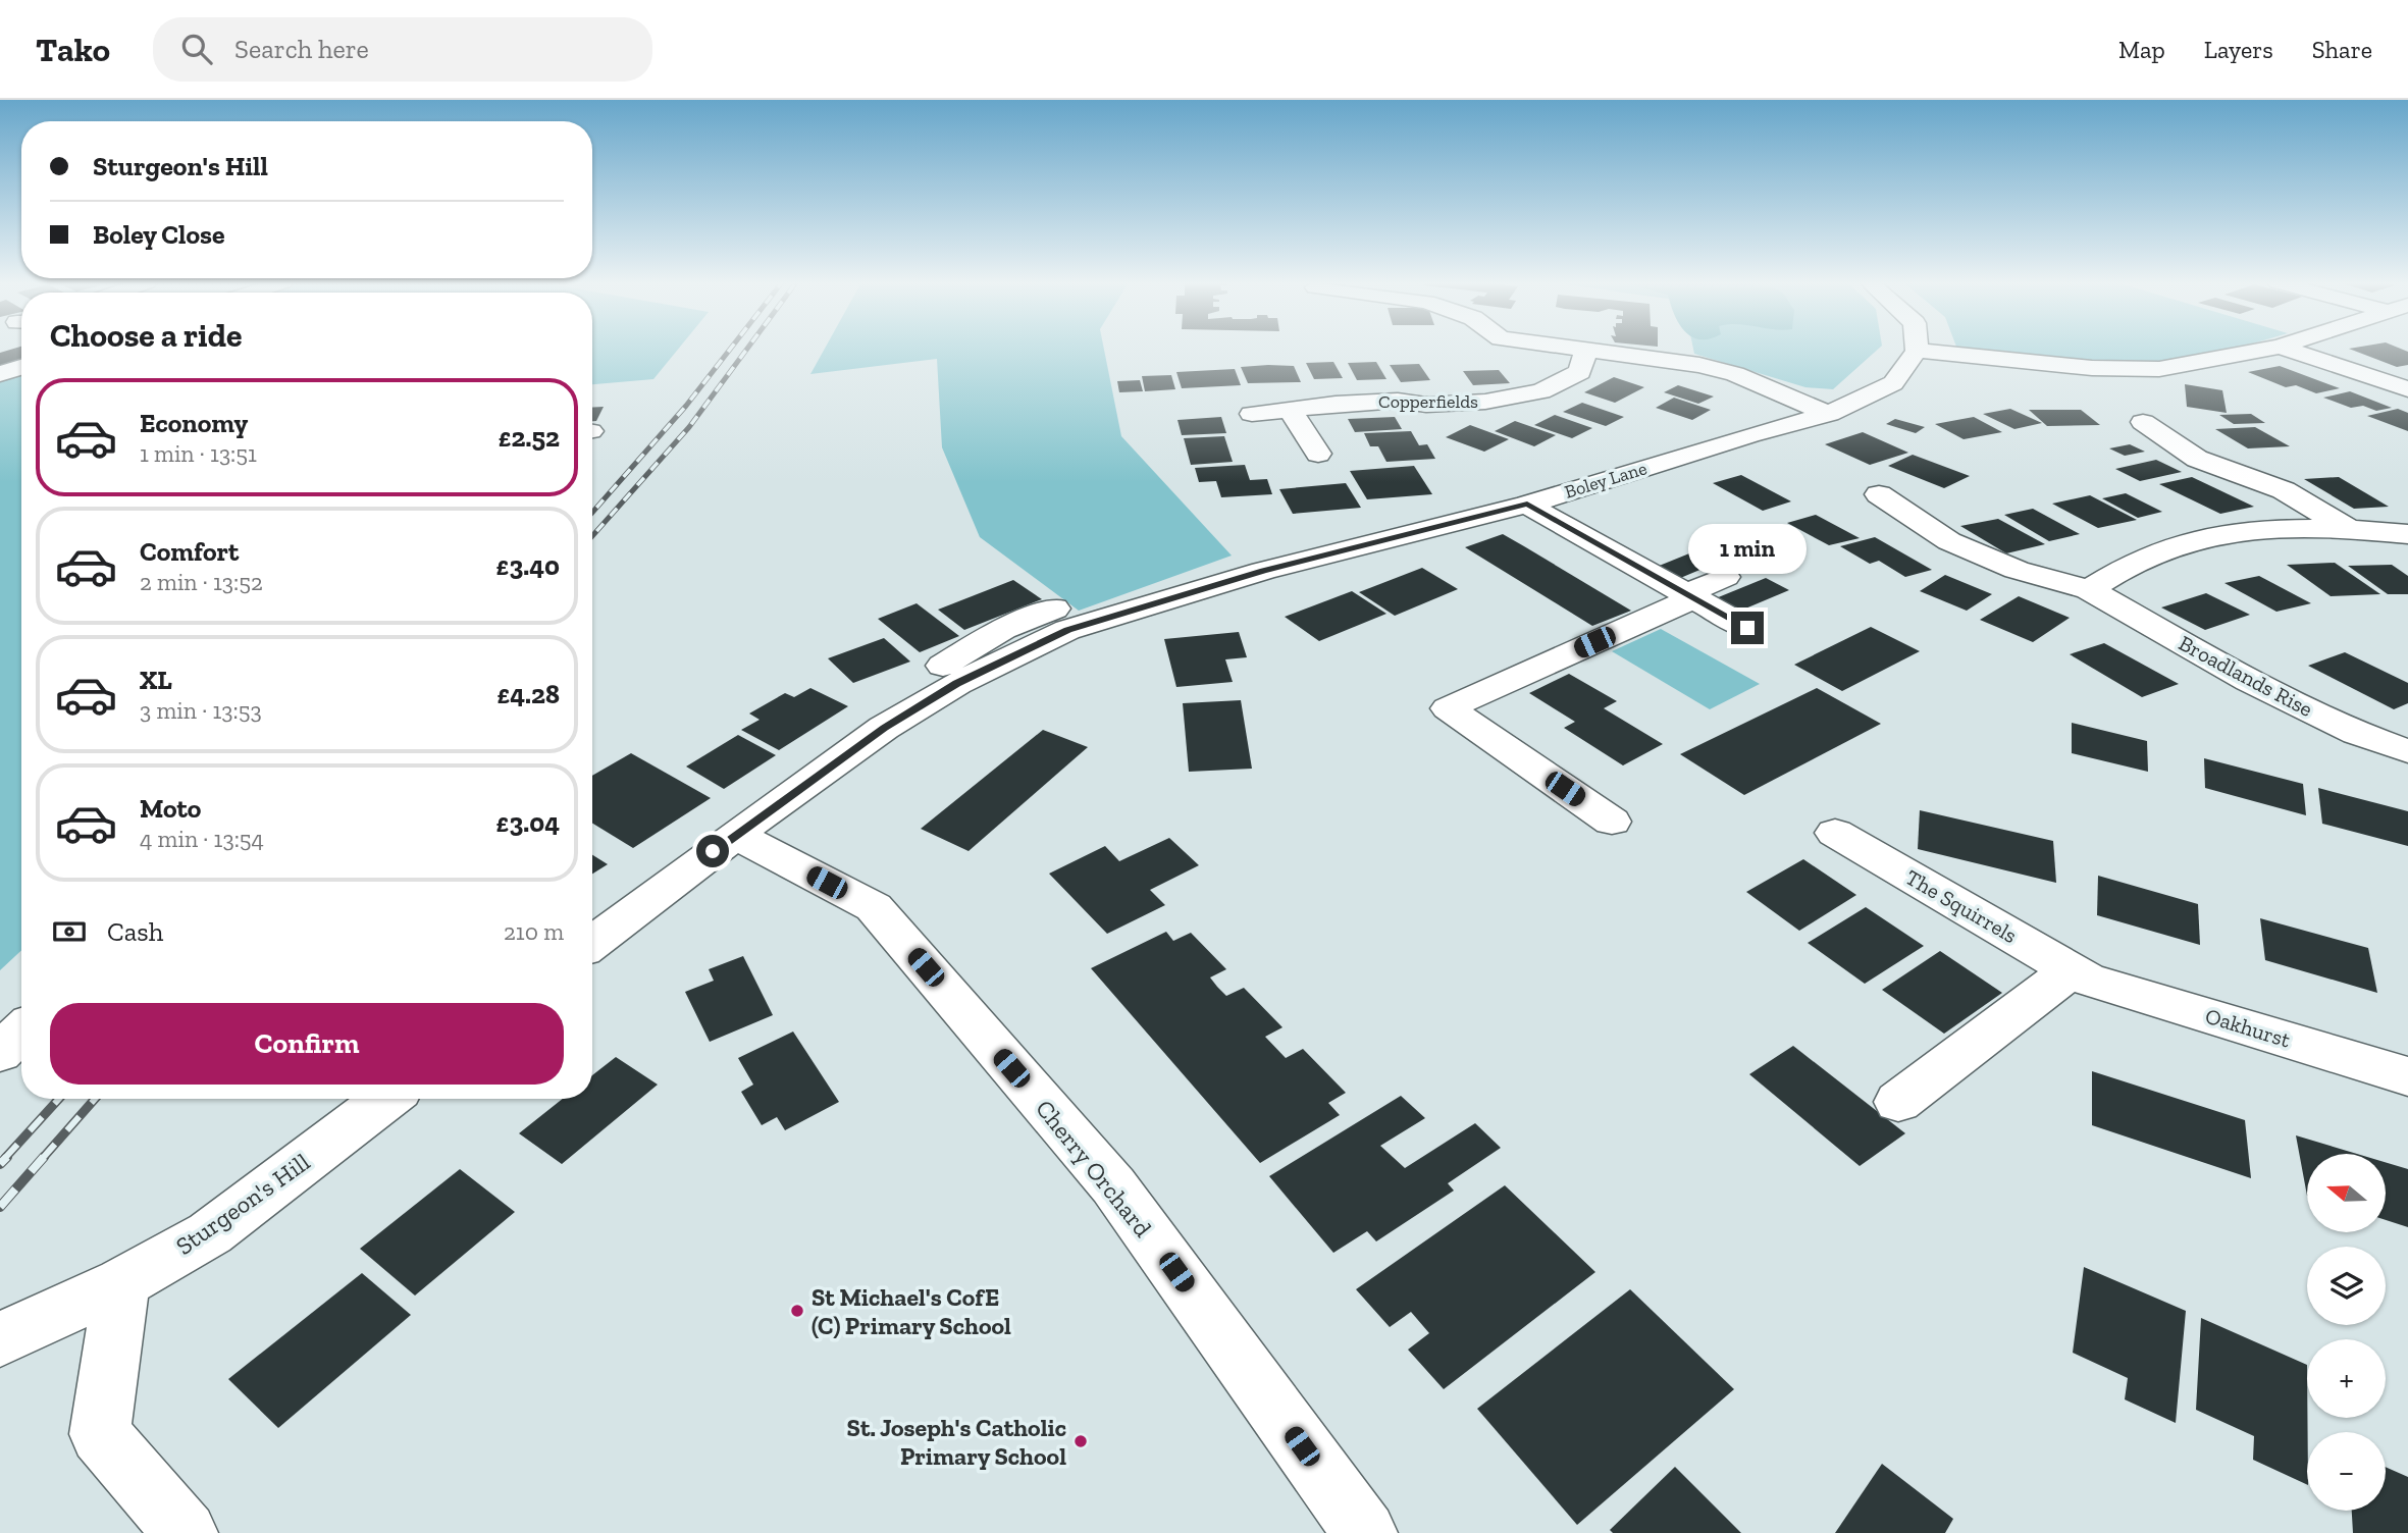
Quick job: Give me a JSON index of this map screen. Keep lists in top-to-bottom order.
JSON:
{
  "streets": {
    "street": [
      "Copperfields",
      "Boley Lane",
      "Broadlands Rise",
      "The Squirrels",
      "Oakhurst",
      "Cherry Orchard",
      "Sturgeon's Hill"
    ]
  },
  "crossings": [
    ["Boley Lane", "Cherry Orchard"],
    ["The Squirrels", "Oakhurst"]
  ],
  "places": ["St Michael's CofE (C) Primary School", "St. Joseph's Catholic Primary School"],
  "north": "left",
  "page": {
    "header": "Tako",
    "search": "Search here",
    "nav": ["Map", "Layers", "Share"],
    "banner": ["Sturgeon's Hill", "Boley Close"],
    "heading": "Choose a ride",
    "list": [
      {
        "name": "Economy",
        "note": "1 min · 13:51",
        "value": "£2.52"
      },
      {
        "name": "Comfort",
        "note": "2 min · 13:52",
        "value": "£3.40"
      },
      {
        "name": "XL",
        "note": "3 min · 13:53",
        "value": "£4.28"
      },
      {
        "name": "Moto",
        "note": "4 min · 13:54",
        "value": "£3.04"
      }
    ],
    "bubble": "1 min",
    "pay": ["Cash", "210 m"],
    "buttons": "Confirm",
    "map_buttons": ["+", "−"]
  }
}
